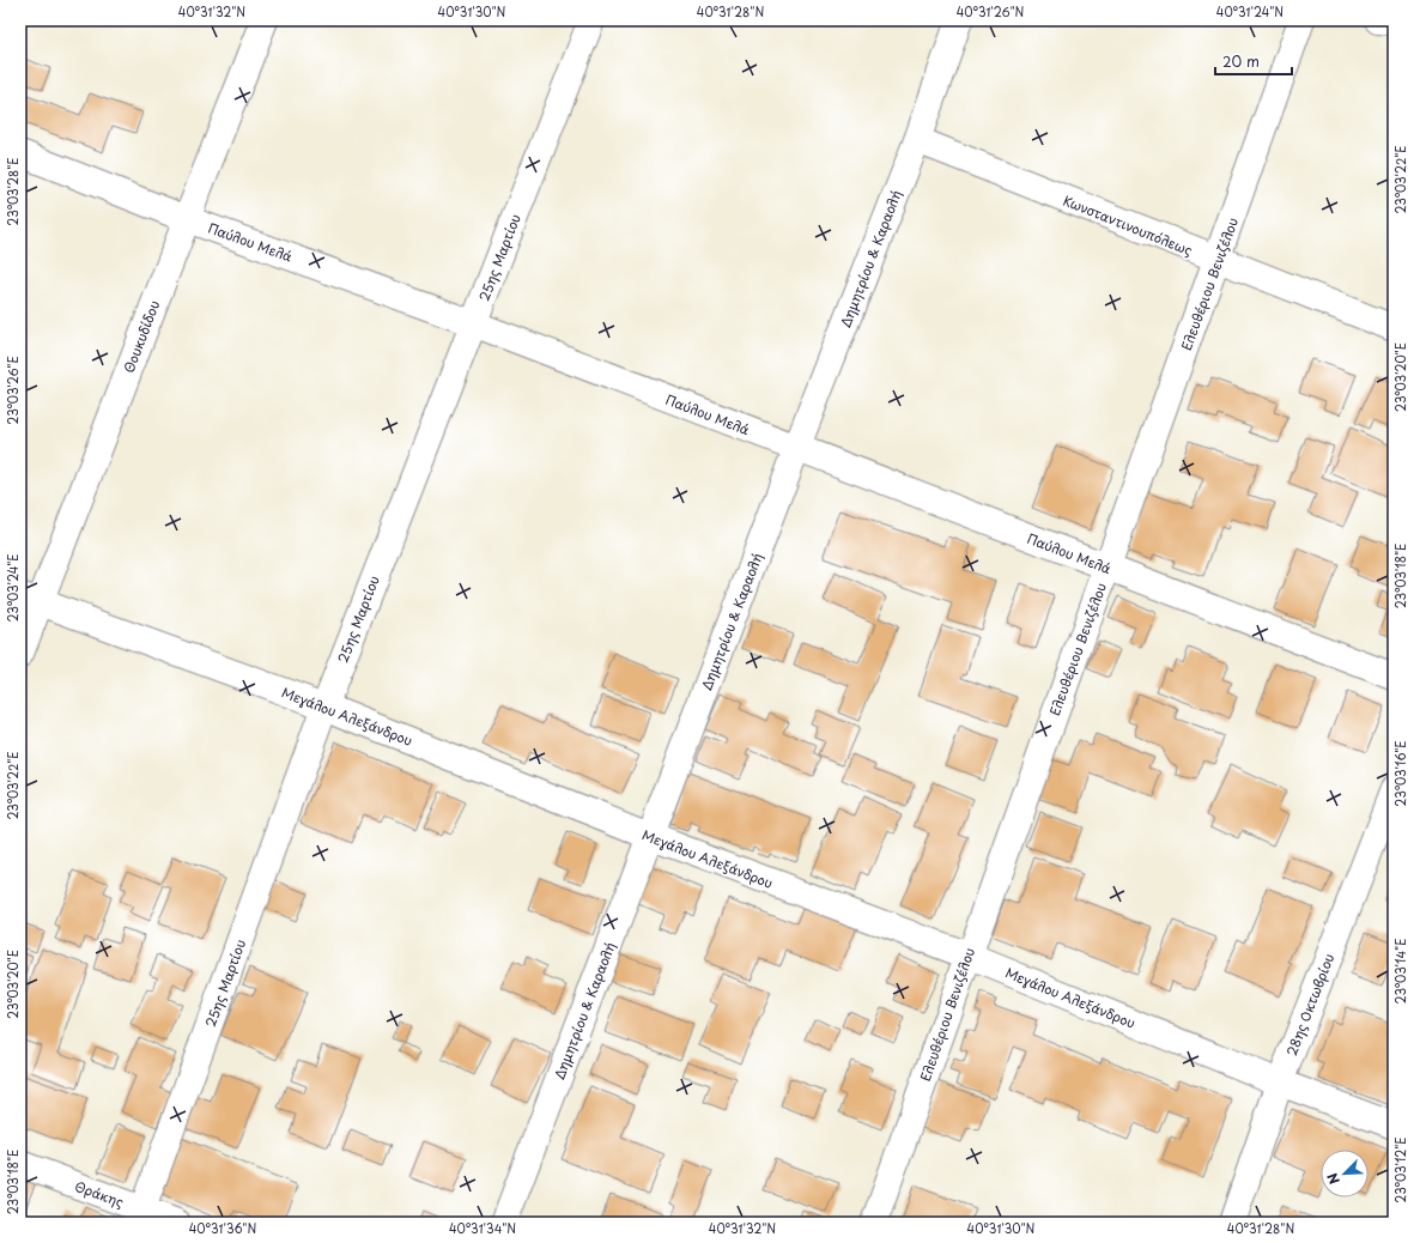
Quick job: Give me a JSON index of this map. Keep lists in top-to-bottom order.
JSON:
{
  "streets": {
    "street": [
      "Κωνσταντινουπόλεως",
      "Παύλου Μελά",
      "25ης Μαρτίου",
      "Δημητρίου & Καραολή",
      "Ελευθέριου Βενιζέλου",
      "Θουκυδίδου",
      "Μεγάλου Αλεξάνδρου",
      "28ης Οκτωβρίου",
      "Θράκης"
    ]
  },
  "crossings": [
    ["Κωνσταντινουπόλεως", "Δημητρίου & Καραολή"],
    ["Κωνσταντινουπόλεως", "Ελευθέριου Βενιζέλου"],
    ["Παύλου Μελά", "25ης Μαρτίου"],
    ["Παύλου Μελά", "Δημητρίου & Καραολή"],
    ["Παύλου Μελά", "Ελευθέριου Βενιζέλου"],
    ["Παύλου Μελά", "Θουκυδίδου"],
    ["25ης Μαρτίου", "Μεγάλου Αλεξάνδρου"],
    ["25ης Μαρτίου", "Θράκης"],
    ["Δημητρίου & Καραολή", "Μεγάλου Αλεξάνδρου"],
    ["Ελευθέριου Βενιζέλου", "Μεγάλου Αλεξάνδρου"],
    ["Θουκυδίδου", "Μεγάλου Αλεξάνδρου"],
    ["Μεγάλου Αλεξάνδρου", "28ης Οκτωβρίου"]
  ],
  "scale_bar": "20 m",
  "north": "bottom left",
  "coordinates": [
    "40°31'32\"N",
    "40°31'30\"N",
    "40°31'28\"N",
    "40°31'26\"N",
    "40°31'24\"N",
    "23°03'22\"E",
    "23°03'28\"E",
    "23°03'20\"E",
    "23°03'26\"E",
    "23°03'18\"E",
    "23°03'24\"E",
    "23°03'16\"E",
    "23°03'14\"E",
    "23°03'12\"E",
    "40°31'36\"N",
    "40°31'34\"N"
  ]
}
